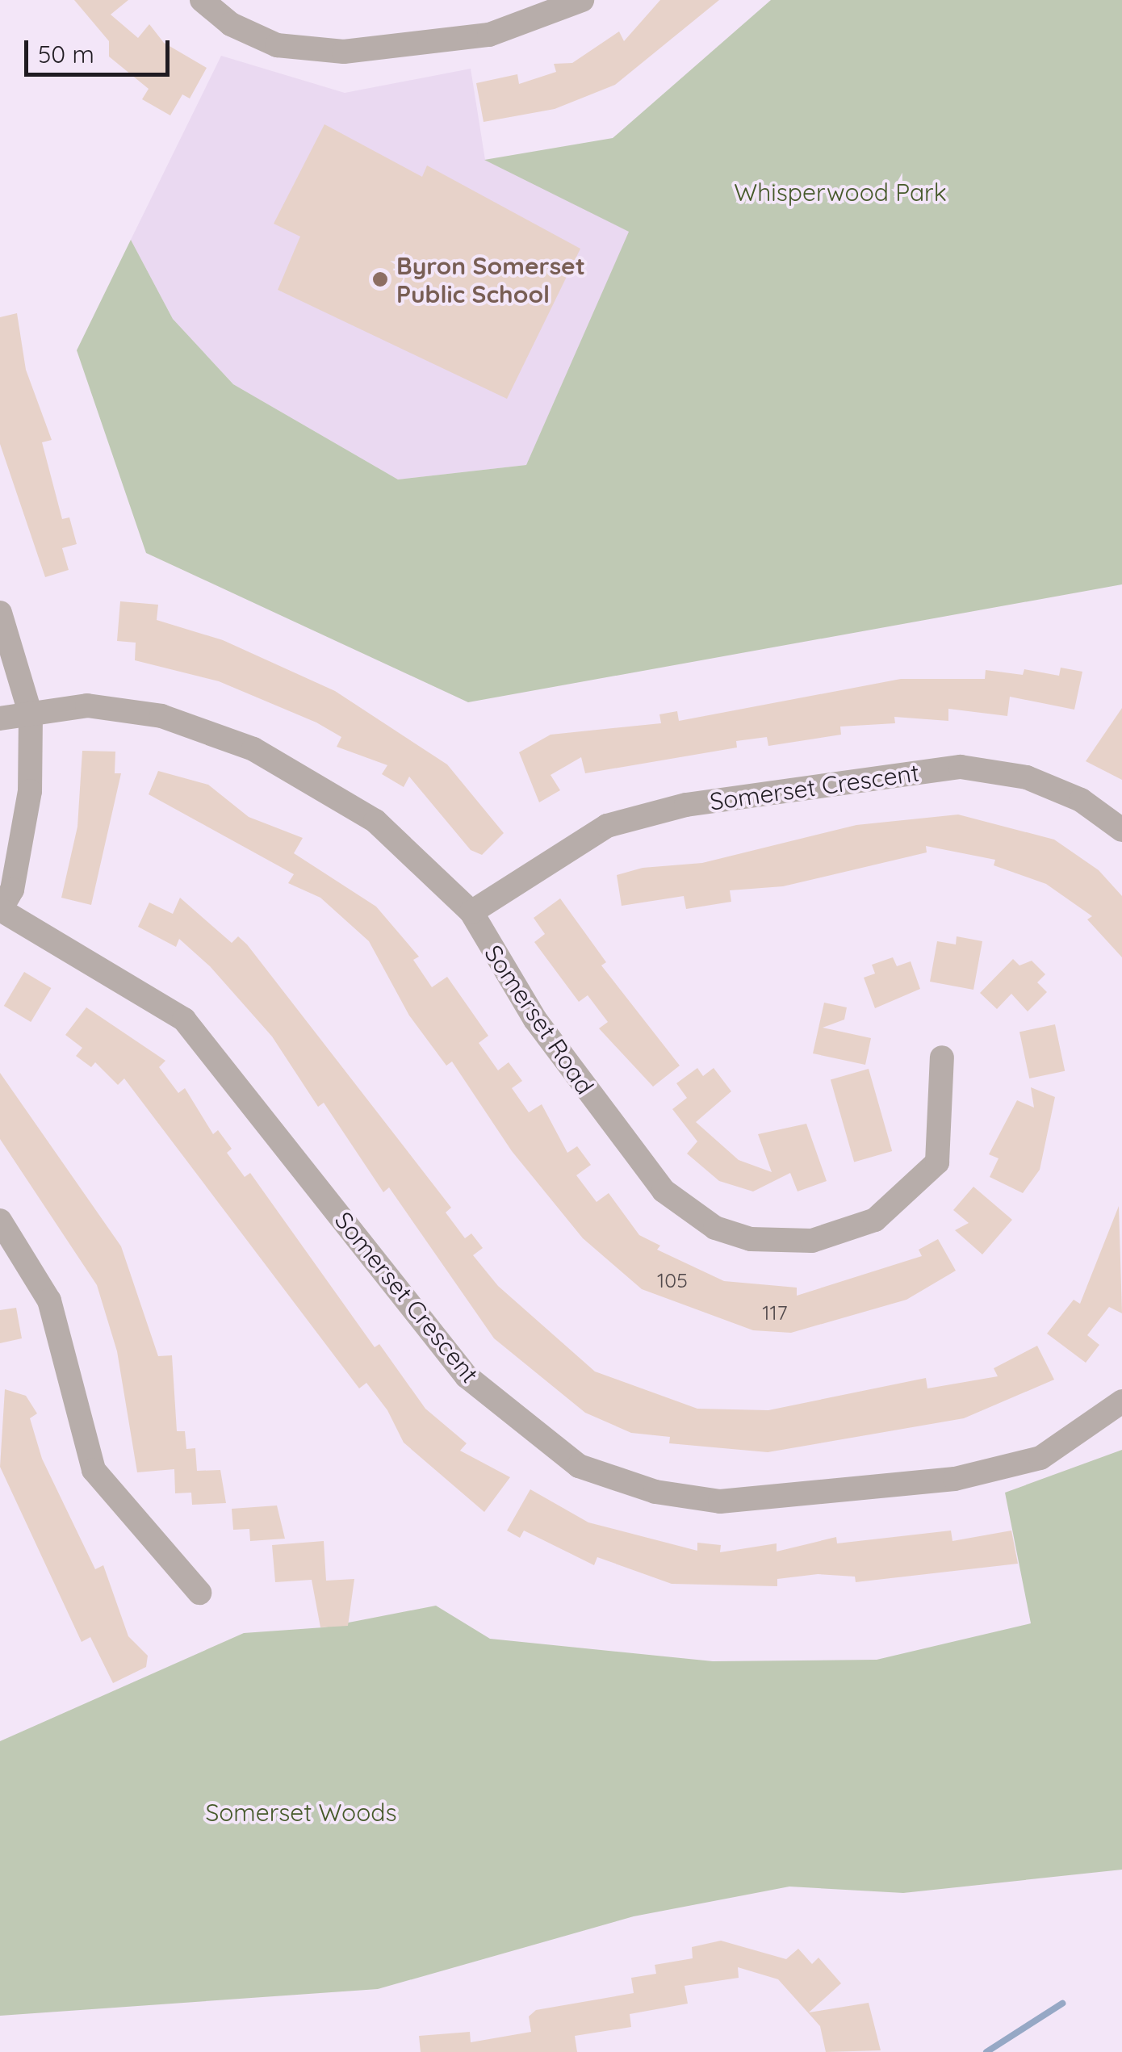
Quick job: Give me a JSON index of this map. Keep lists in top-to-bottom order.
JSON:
{
  "streets": {
    "street": ["Somerset Crescent", "Somerset Road"]
  },
  "crossings": [
    ["Somerset Crescent", "Somerset Road"]
  ],
  "parks": ["Whisperwood Park", "Somerset Woods"],
  "places": ["Byron Somerset Public School"],
  "house_numbers": ["105", "117"],
  "scale_bar": "50 m"
}
